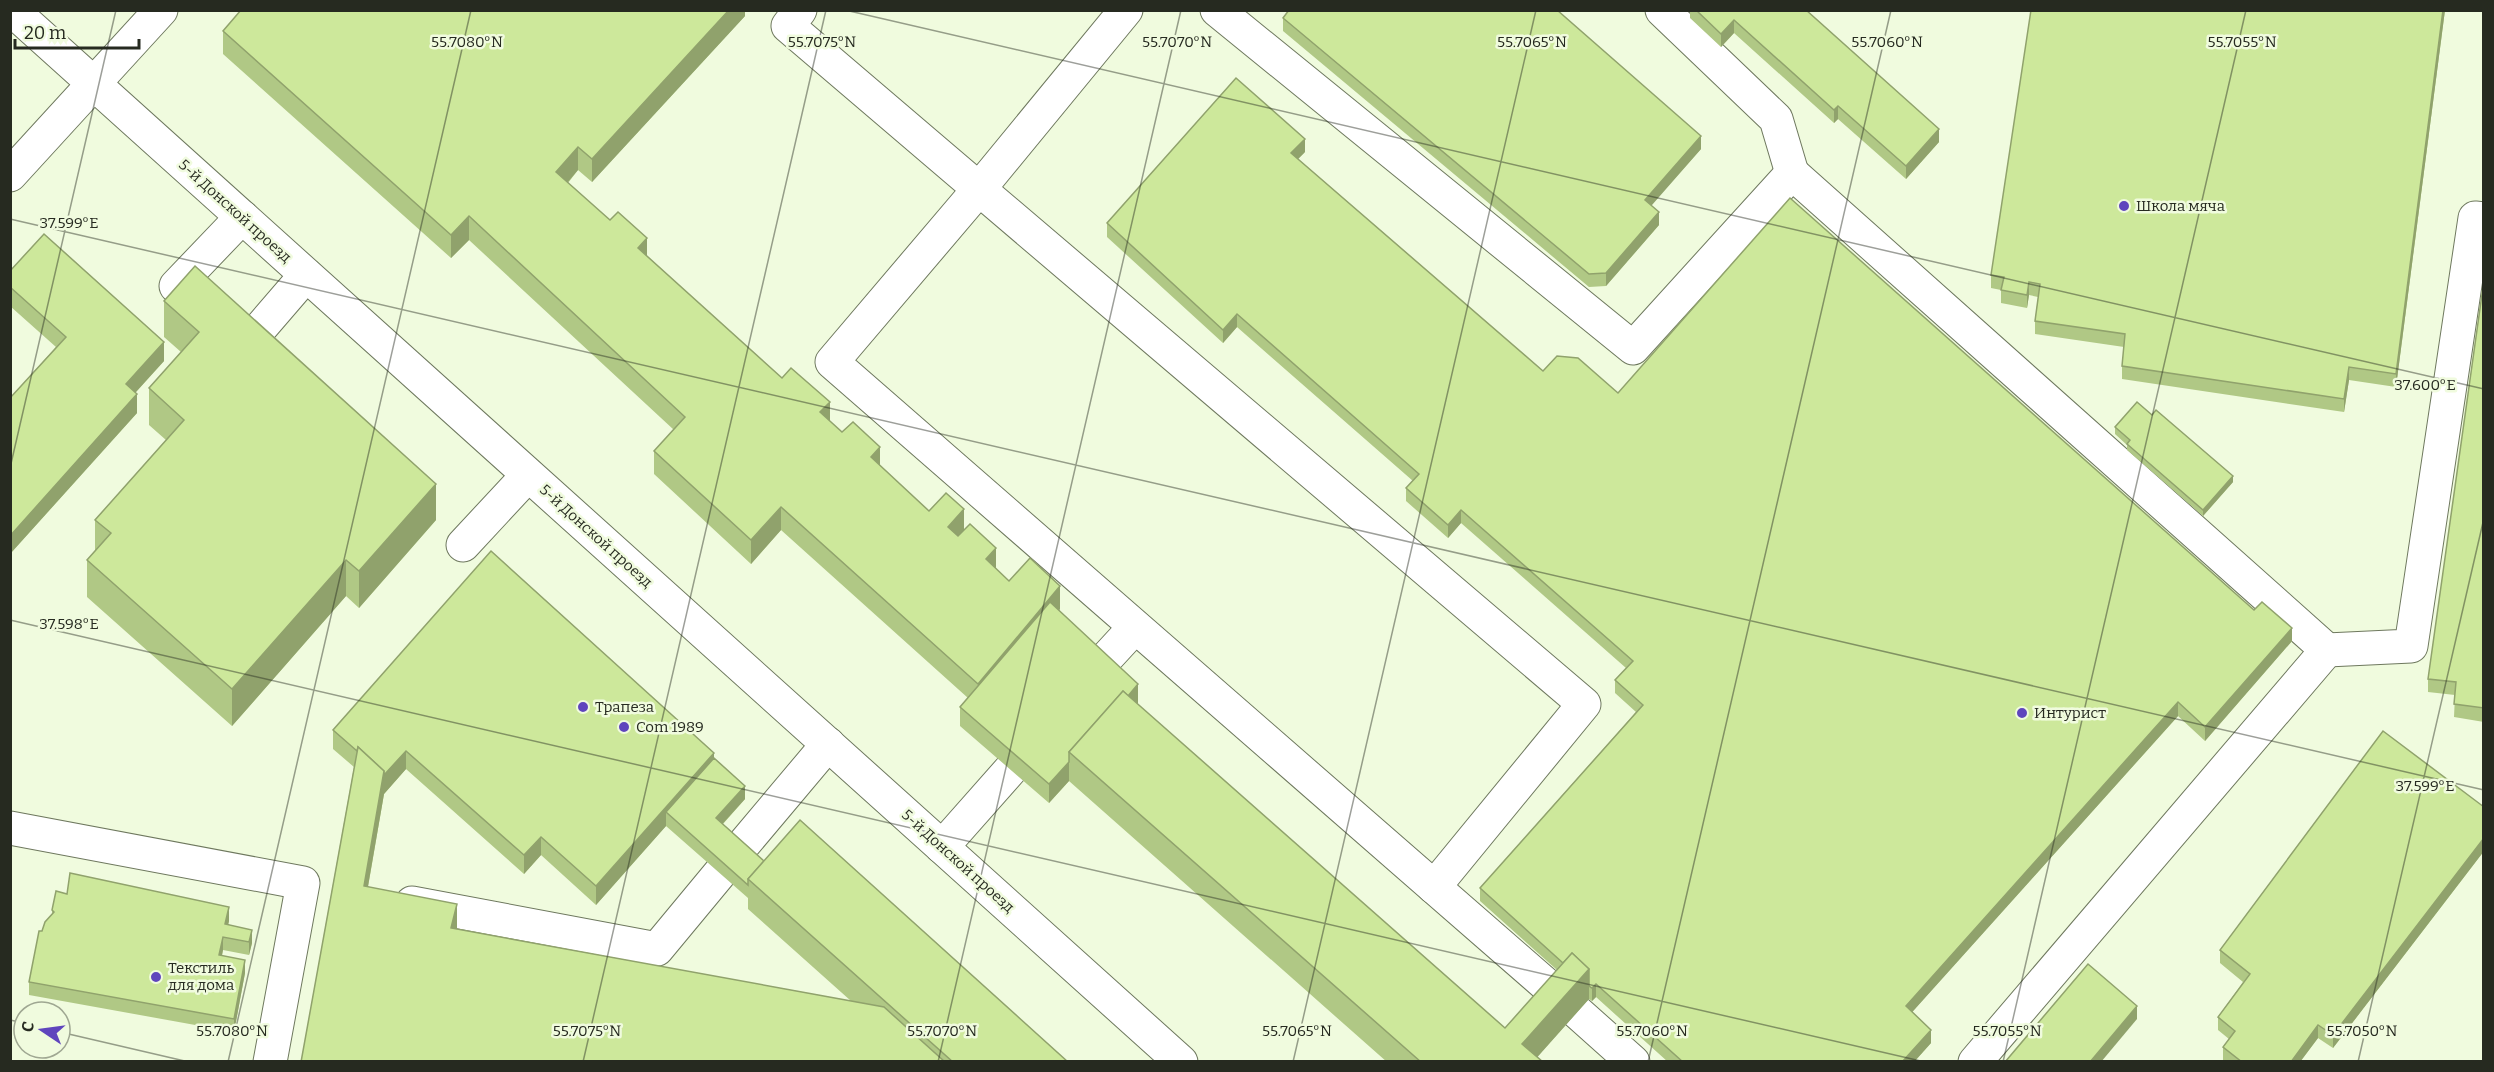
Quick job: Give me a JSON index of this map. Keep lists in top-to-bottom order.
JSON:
{
  "streets": {
    "street": ["5-й Донской проезд"]
  },
  "places": [
    "Школа мяча",
    "Трапеза",
    "Интурист",
    "Com 1989",
    "Текстиль для дома"
  ],
  "scale_bar": "20 m",
  "north": "left",
  "coordinates": [
    "55.7080°N",
    "55.7075°N",
    "55.7070°N",
    "55.7065°N",
    "55.7060°N",
    "55.7055°N",
    "37.599°E",
    "37.600°E",
    "37.598°E",
    "55.7050°N"
  ]
}
